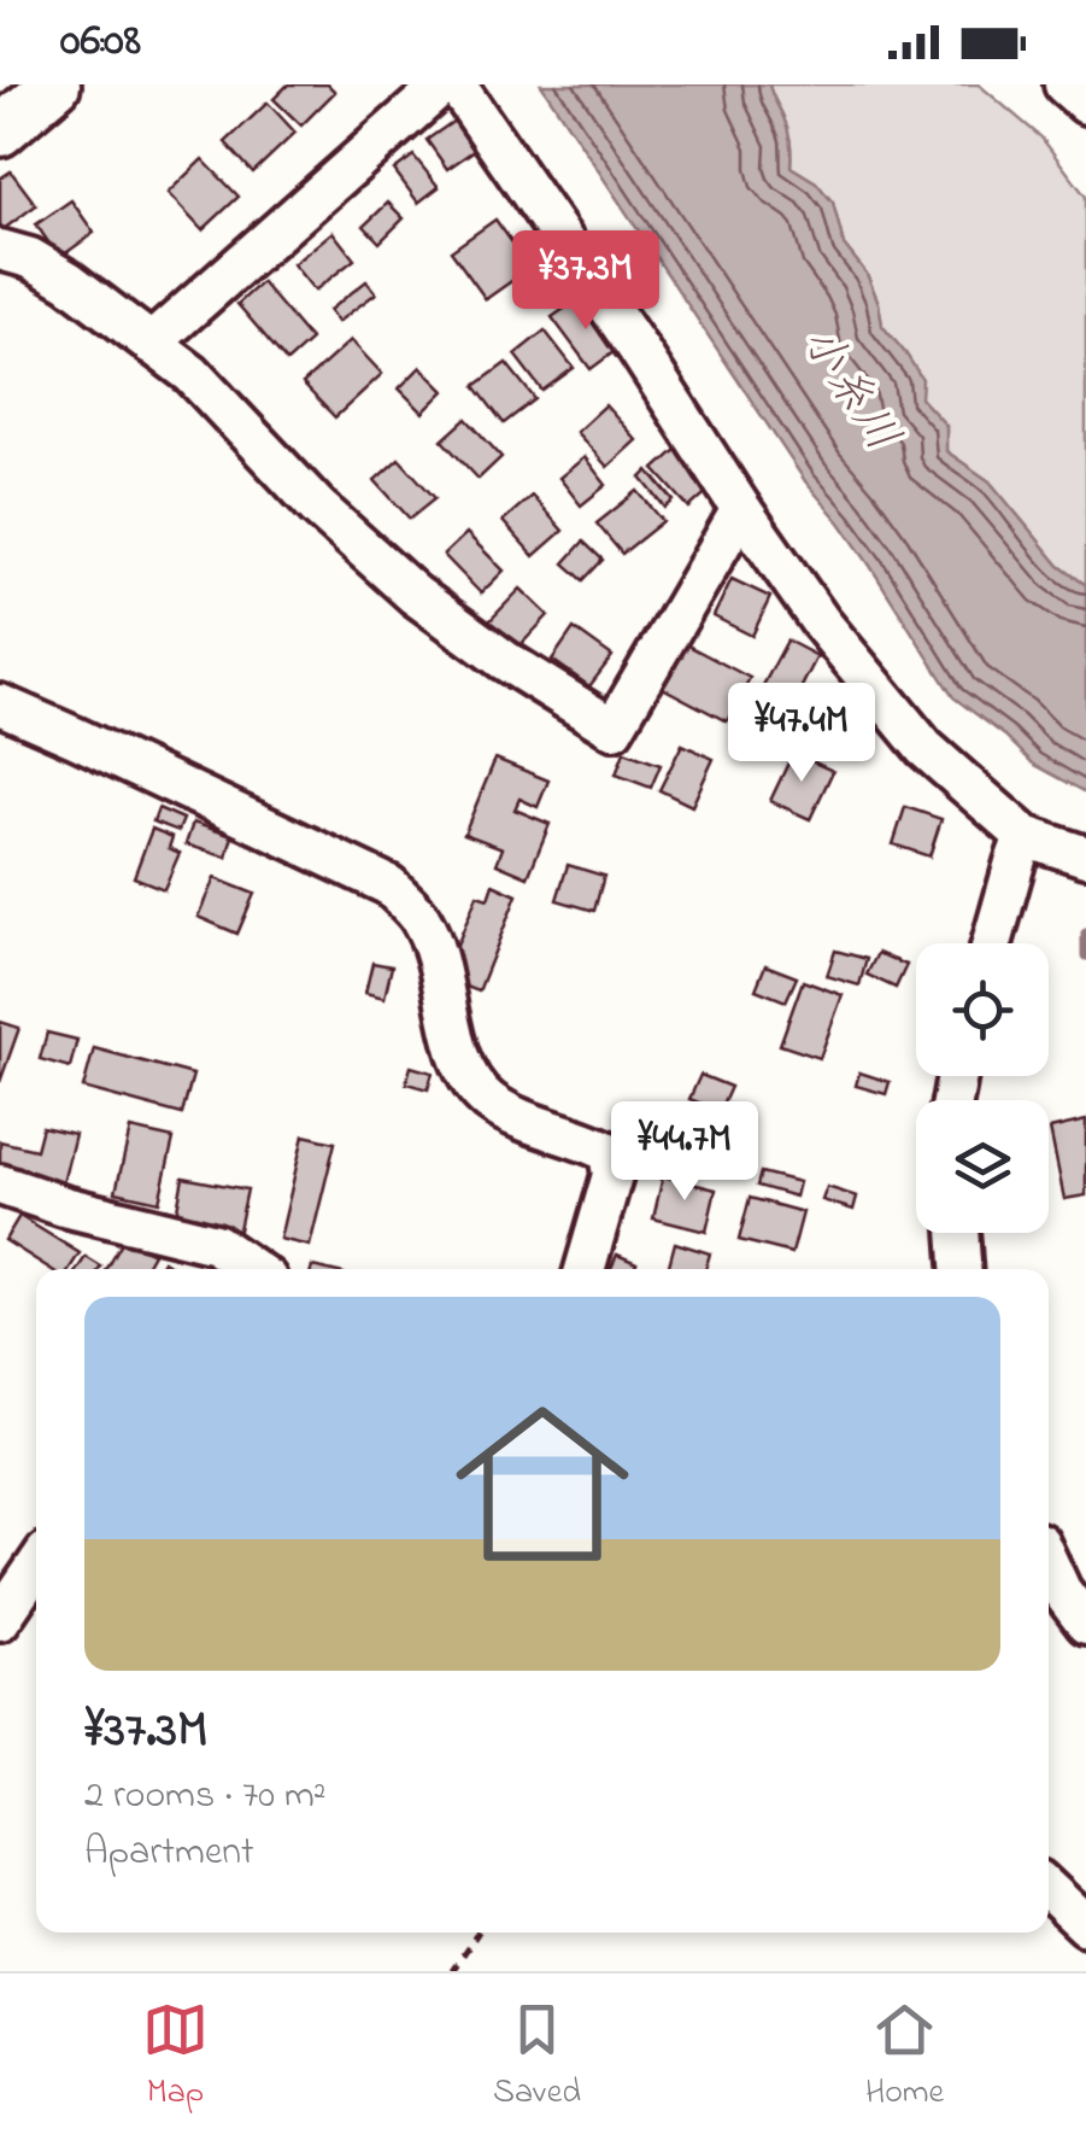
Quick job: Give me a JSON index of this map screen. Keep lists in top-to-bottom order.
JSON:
{
  "water": ["小糸川"],
  "page": {
    "status": "06:08",
    "price": ["¥37.3M", "¥47.4M", "¥44.7M"],
    "list": [
      {
        "name": "¥37.3M",
        "note": "2 rooms · 70 m² · Apartment"
      }
    ],
    "tabs": ["Map", "Saved", "Home"]
  }
}
